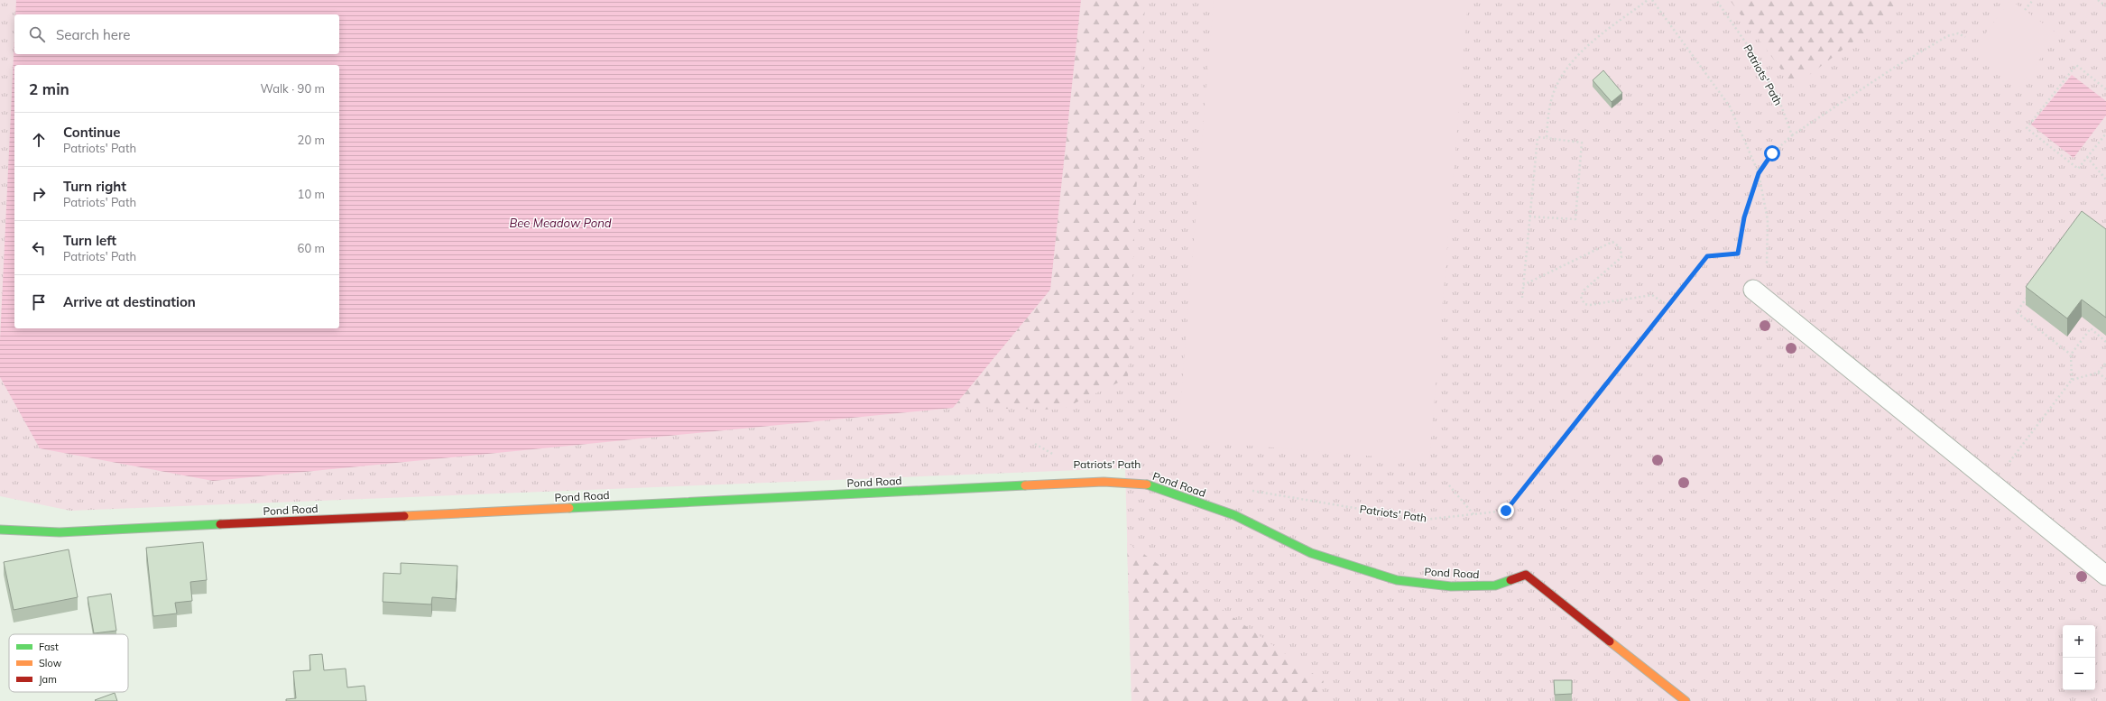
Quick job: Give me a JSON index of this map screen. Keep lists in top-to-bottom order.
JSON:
{
  "streets": {
    "street": ["Pond Road"],
    "path": ["Patriots' Path"]
  },
  "water": ["Bee Meadow Pond"],
  "legend": ["Fast", "Slow", "Jam"],
  "page": {
    "search": "Search here",
    "heading": ["2 min", "Walk · 90 m"],
    "list": [
      ["Continue", "Patriots' Path", "20 m"],
      ["Turn right", "Patriots' Path", "10 m"],
      ["Turn left", "Patriots' Path", "60 m"],
      "Arrive at destination"
    ],
    "map_buttons": ["+", "−"]
  }
}
